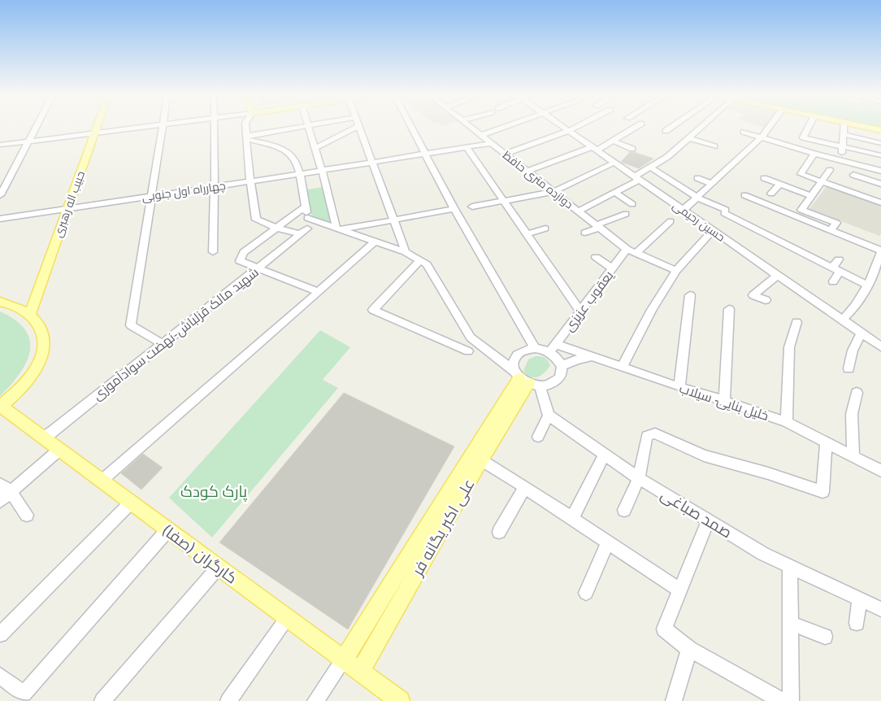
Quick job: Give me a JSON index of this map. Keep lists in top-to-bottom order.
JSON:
{
  "streets": {
    "main road": ["حبیب اله رهبری", "علی اکبر یگانه فر", "کارگران (صفا)"],
    "street": [
      "دوازده متری حافظ",
      "چهارراه اول جنوبی",
      "حسین رحیمی",
      "یعقوب عزیزی",
      "شهید مالک قزلباش-نهضت سوادآموزی",
      "خلیل بنایی- سیلاب",
      "صمد صباغی"
    ]
  },
  "crossings": [
    ["دوازده متری حافظ", "چهارراه اول جنوبی"],
    ["دوازده متری حافظ", "یعقوب عزیزی"],
    ["چهارراه اول جنوبی", "حبیب اله رهبری"],
    ["یعقوب عزیزی", "خلیل بنایی- سیلاب"],
    ["یعقوب عزیزی", "علی اکبر یگانه فر"],
    ["شهید مالک قزلباش-نهضت سوادآموزی", "کارگران (صفا)"],
    ["خلیل بنایی- سیلاب", "علی اکبر یگانه فر"],
    ["علی اکبر یگانه فر", "کارگران (صفا)"]
  ],
  "parks": ["پارک کودک"]
}
